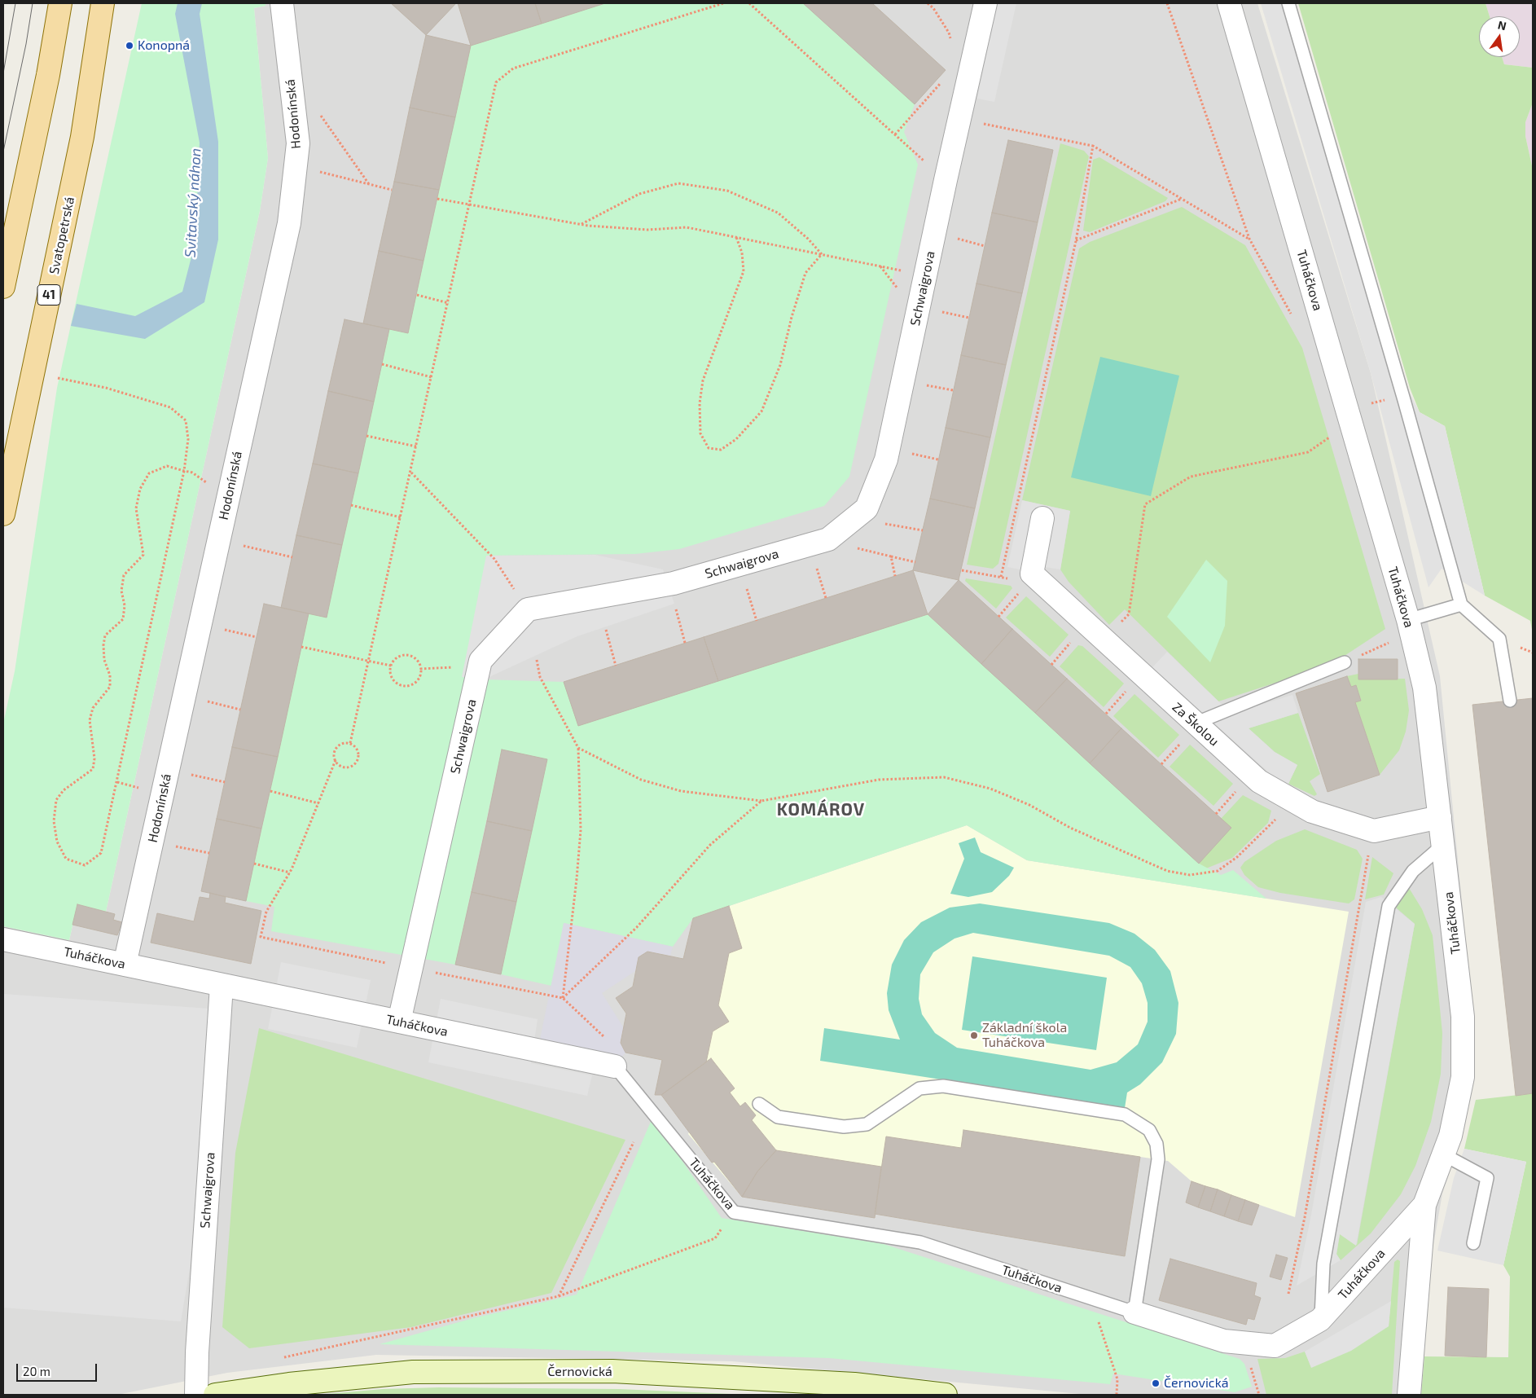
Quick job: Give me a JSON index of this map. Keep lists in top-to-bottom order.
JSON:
{
  "streets": {
    "main road": ["Svatopetrská", "41", "Černovická"],
    "street": [
      "Hodonínská",
      "Tuháčkova",
      "Schwaigrova",
      "Za Školou"
    ]
  },
  "crossings": [
    ["Hodonínská", "Tuháčkova"],
    ["Tuháčkova", "Schwaigrova"],
    ["Tuháčkova", "Za Školou"]
  ],
  "districts": ["KOMÁROV"],
  "water": ["Svitavský náhon"],
  "places": ["Konopná", "Základní škola Tuháčkova", "Černovická"],
  "scale_bar": "20 m",
  "north": "top"
}
